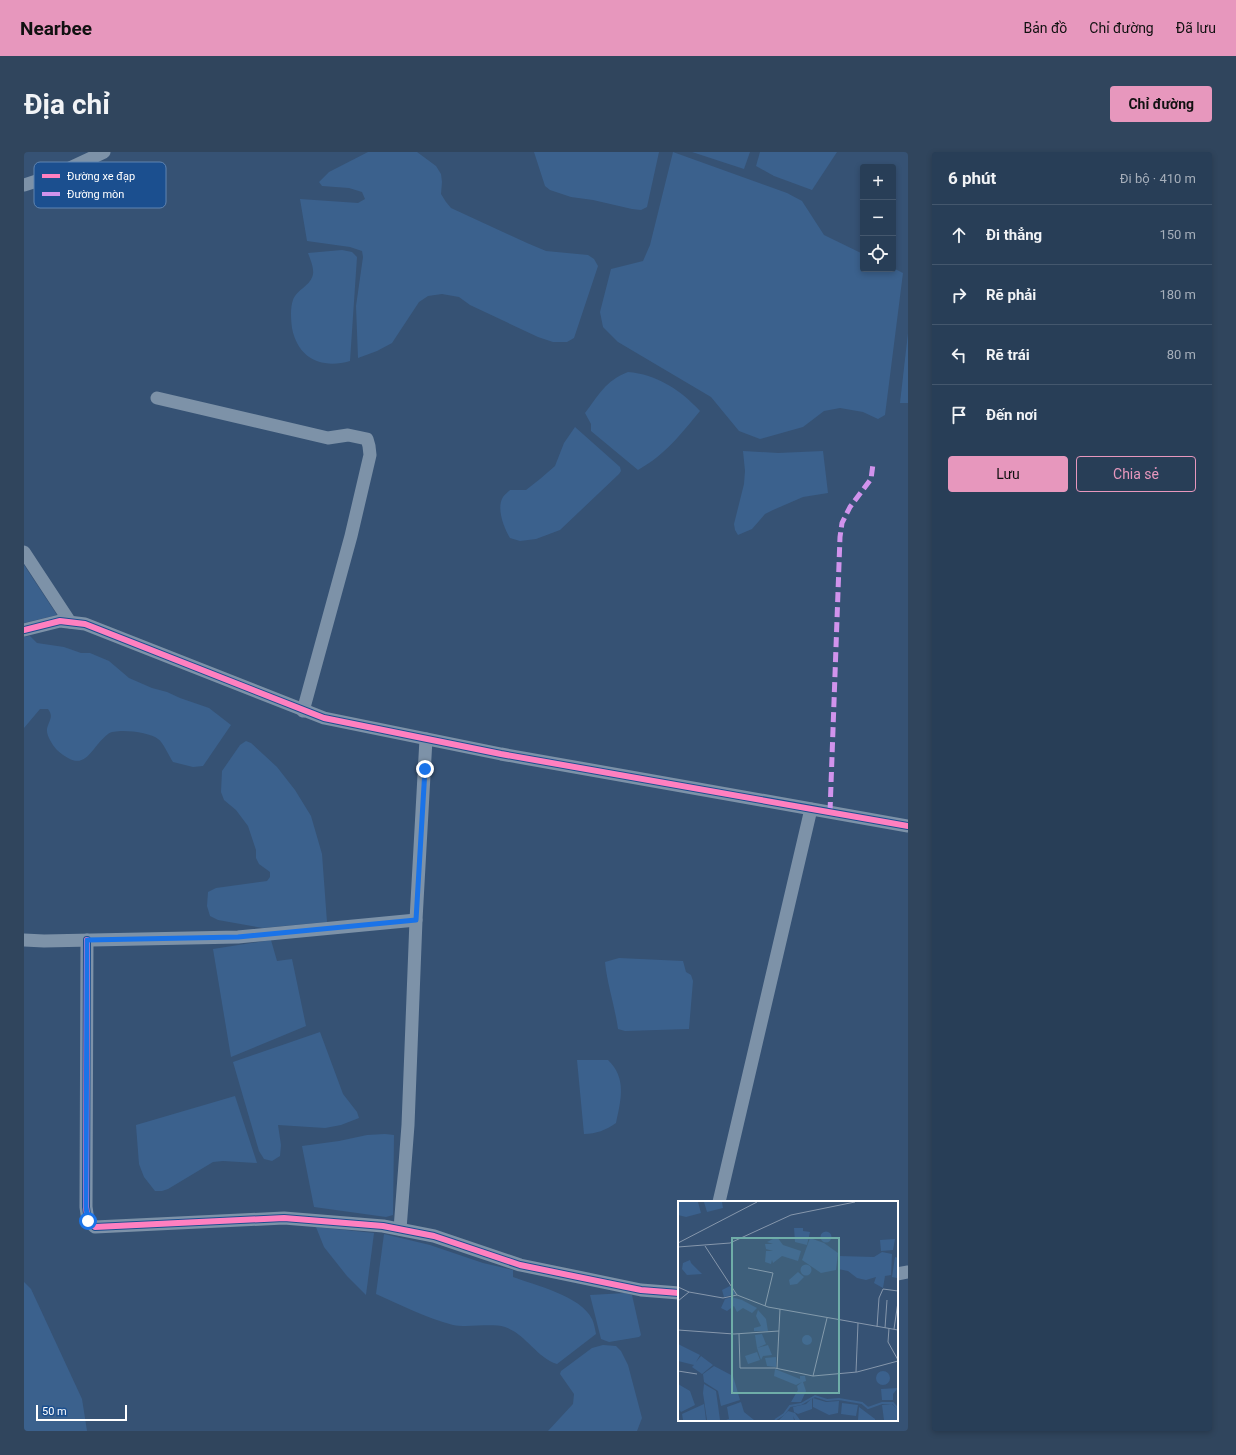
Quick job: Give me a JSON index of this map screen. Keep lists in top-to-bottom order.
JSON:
{
  "legend": ["Đường xe đạp", "Đường mòn"],
  "scale_bar": "50 m",
  "page": {
    "header": "Nearbee",
    "nav": ["Bản đồ", "Chỉ đường", "Đã lưu"],
    "buttons": [
      "Chỉ đường",
      ["Lưu", "Chia sẻ"]
    ],
    "title": "Địa chỉ",
    "heading": ["6 phút", "Đi bộ · 410 m"],
    "map_buttons": ["+", "−"],
    "list": [
      ["Đi thẳng", "150 m"],
      ["Rẽ phải", "180 m"],
      ["Rẽ trái", "80 m"],
      "Đến nơi"
    ],
    "scale": "50 m"
  }
}
